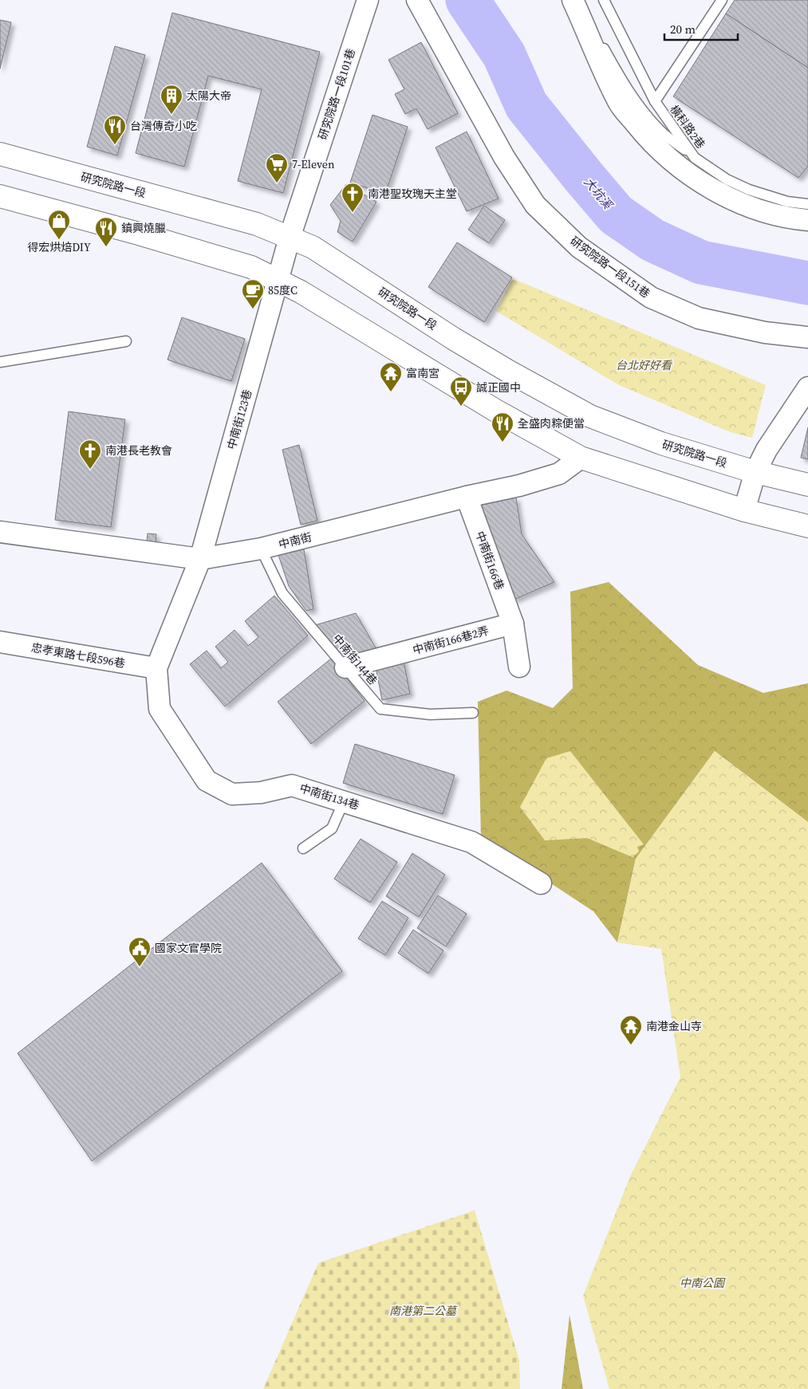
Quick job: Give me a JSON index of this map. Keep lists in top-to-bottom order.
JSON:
{
  "streets": {
    "main road": ["研究院路一段"],
    "street": [
      "研究院路一段101巷",
      "研究院路一段151巷",
      "中南街123巷",
      "中南街",
      "中南街166巷",
      "中南街166巷2弄",
      "忠孝東路七段596巷",
      "中南街134巷"
    ],
    "lane": ["橫科路2巷", "中南街144巷"]
  },
  "crossings": [
    ["研究院路一段101巷", "研究院路一段"],
    ["研究院路一段101巷", "中南街123巷"],
    ["中南街123巷", "中南街"],
    ["中南街123巷", "中南街134巷"],
    ["中南街", "中南街166巷"],
    ["中南街", "中南街144巷"],
    ["中南街", "中南街134巷"],
    ["中南街166巷", "中南街166巷2弄"],
    ["中南街166巷2弄", "中南街144巷"],
    ["忠孝東路七段596巷", "中南街134巷"]
  ],
  "water": ["大坑溪"],
  "parks": ["台北好好看", "中南公園", "南港第二公墓"],
  "places": {
    "building": ["太陽大帝"],
    "restaurant": ["台灣傳奇小吃", "鎮興燒臘", "全盛肉粽便當"],
    "supermarket": ["7-Eleven"],
    "church": ["南港聖玫瑰天主堂", "南港長老教會"],
    "shop": ["得宏烘焙DIY"],
    "cafe": ["85度C"],
    "temple": ["富南宮", "南港金山寺"],
    "bus stop": ["誠正國中"],
    "public building": ["國家文官學院"]
  },
  "scale_bar": "20 m"
}
